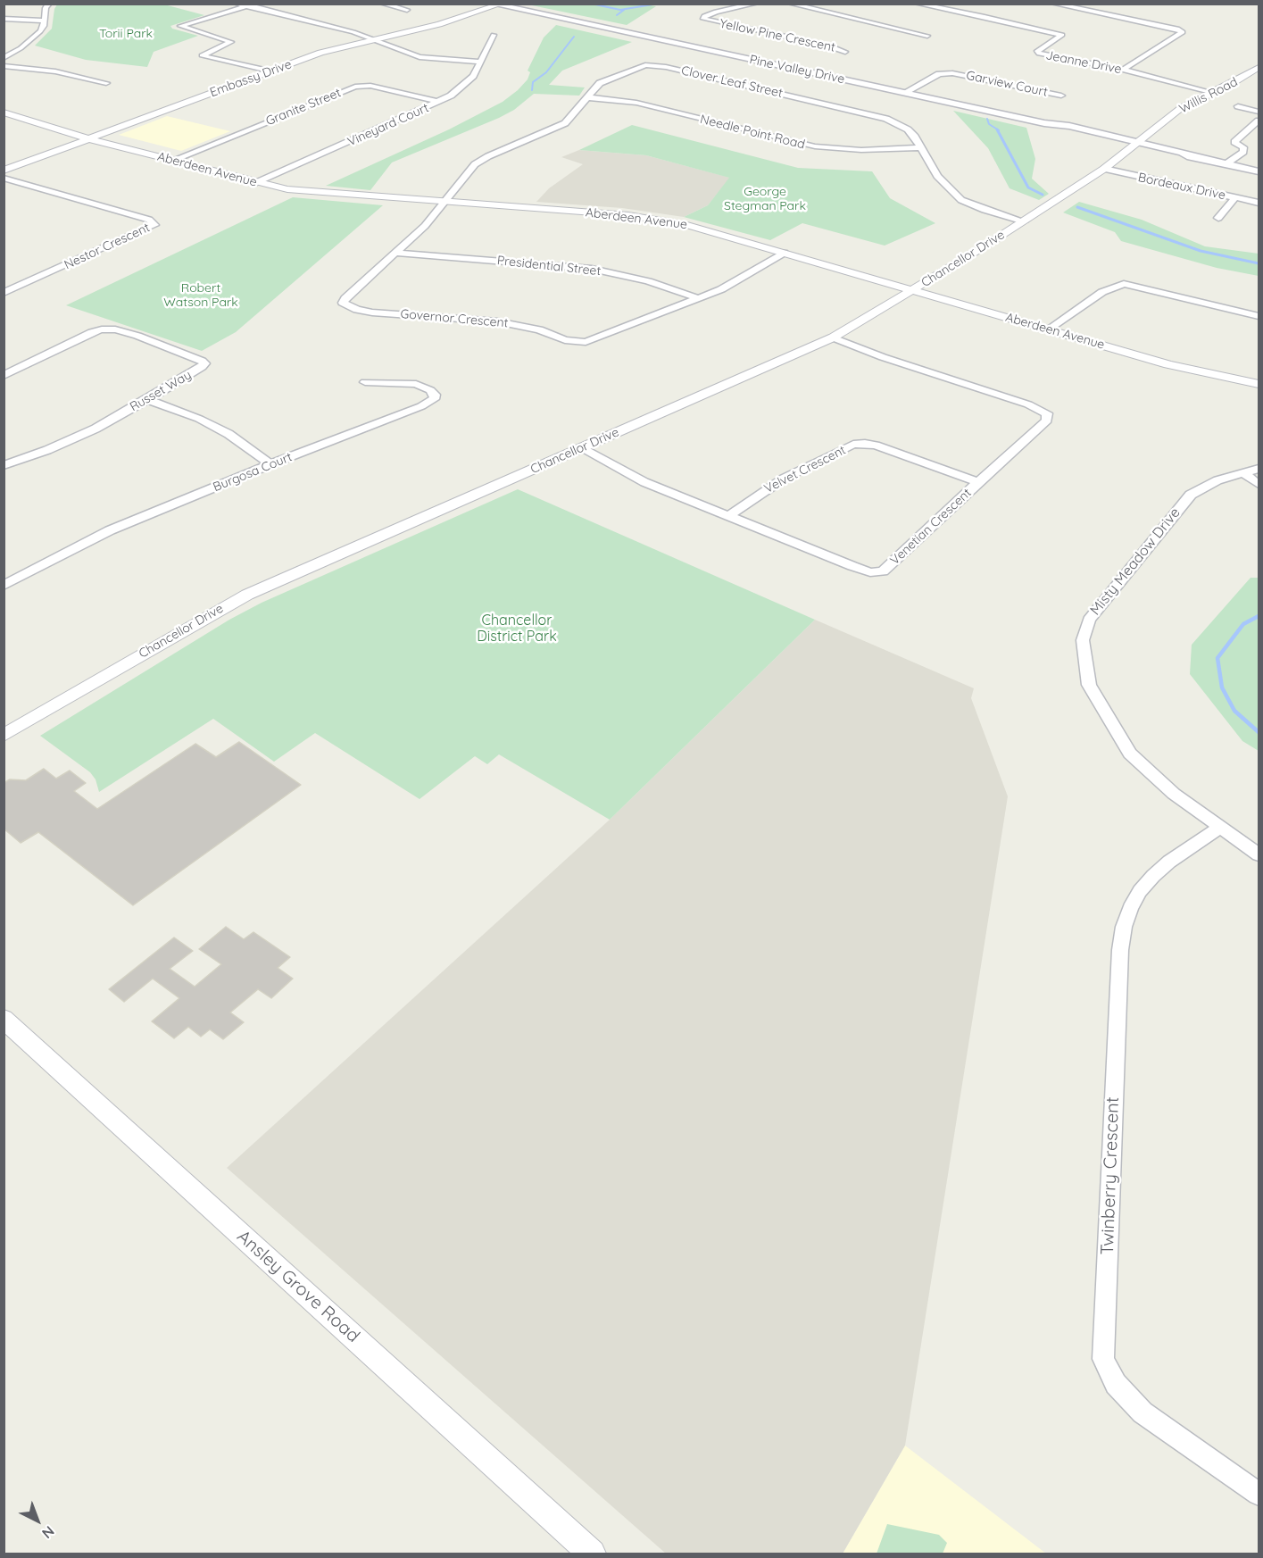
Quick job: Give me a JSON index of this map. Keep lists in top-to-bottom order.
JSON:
{
  "streets": {
    "main road": ["Pine Valley Drive"],
    "street": [
      "Yellow Pine Crescent",
      "Jeanne Drive",
      "Embassy Drive",
      "Clover Leaf Street",
      "Garview Court",
      "Willis Road",
      "Granite Street",
      "Vineyard Court",
      "Needle Point Road",
      "Aberdeen Avenue",
      "Bordeaux Drive",
      "Nestor Crescent",
      "Chancellor Drive",
      "Presidential Street",
      "Governor Crescent",
      "Russet Way",
      "Velvet Crescent",
      "Burgosa Court",
      "Venetian Crescent",
      "Misty Meadow Drive",
      "Twinberry Crescent",
      "Ansley Grove Road"
    ]
  },
  "crossings": [
    ["Jeanne Drive", "Willis Road"],
    ["Pine Valley Drive", "Embassy Drive"],
    ["Pine Valley Drive", "Garview Court"],
    ["Pine Valley Drive", "Willis Road"],
    ["Pine Valley Drive", "Chancellor Drive"],
    ["Embassy Drive", "Aberdeen Avenue"],
    ["Clover Leaf Street", "Needle Point Road"],
    ["Clover Leaf Street", "Aberdeen Avenue"],
    ["Clover Leaf Street", "Chancellor Drive"],
    ["Clover Leaf Street", "Governor Crescent"],
    ["Willis Road", "Chancellor Drive"],
    ["Granite Street", "Vineyard Court"],
    ["Granite Street", "Aberdeen Avenue"],
    ["Vineyard Court", "Aberdeen Avenue"],
    ["Aberdeen Avenue", "Chancellor Drive"],
    ["Aberdeen Avenue", "Governor Crescent"],
    ["Bordeaux Drive", "Chancellor Drive"],
    ["Chancellor Drive", "Venetian Crescent"],
    ["Presidential Street", "Governor Crescent"],
    ["Velvet Crescent", "Venetian Crescent"],
    ["Misty Meadow Drive", "Twinberry Crescent"]
  ],
  "parks": [
    "Torii Park",
    "George Stegman Park",
    "Robert Watson Park",
    "Chancellor District Park"
  ],
  "north": "bottom right"
}
